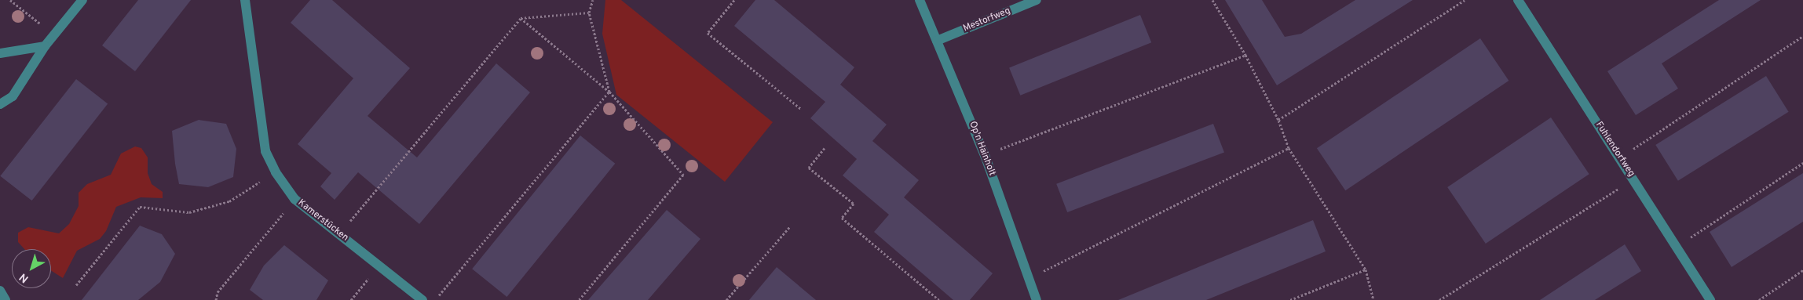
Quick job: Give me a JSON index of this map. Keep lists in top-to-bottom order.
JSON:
{
  "streets": {
    "street": [
      "Mestorfweg",
      "Op'n Hainholt",
      "Fuhlendorfweg",
      "Kamerstücken"
    ]
  },
  "crossings": [
    ["Mestorfweg", "Op'n Hainholt"]
  ],
  "north": "bottom left"
}
